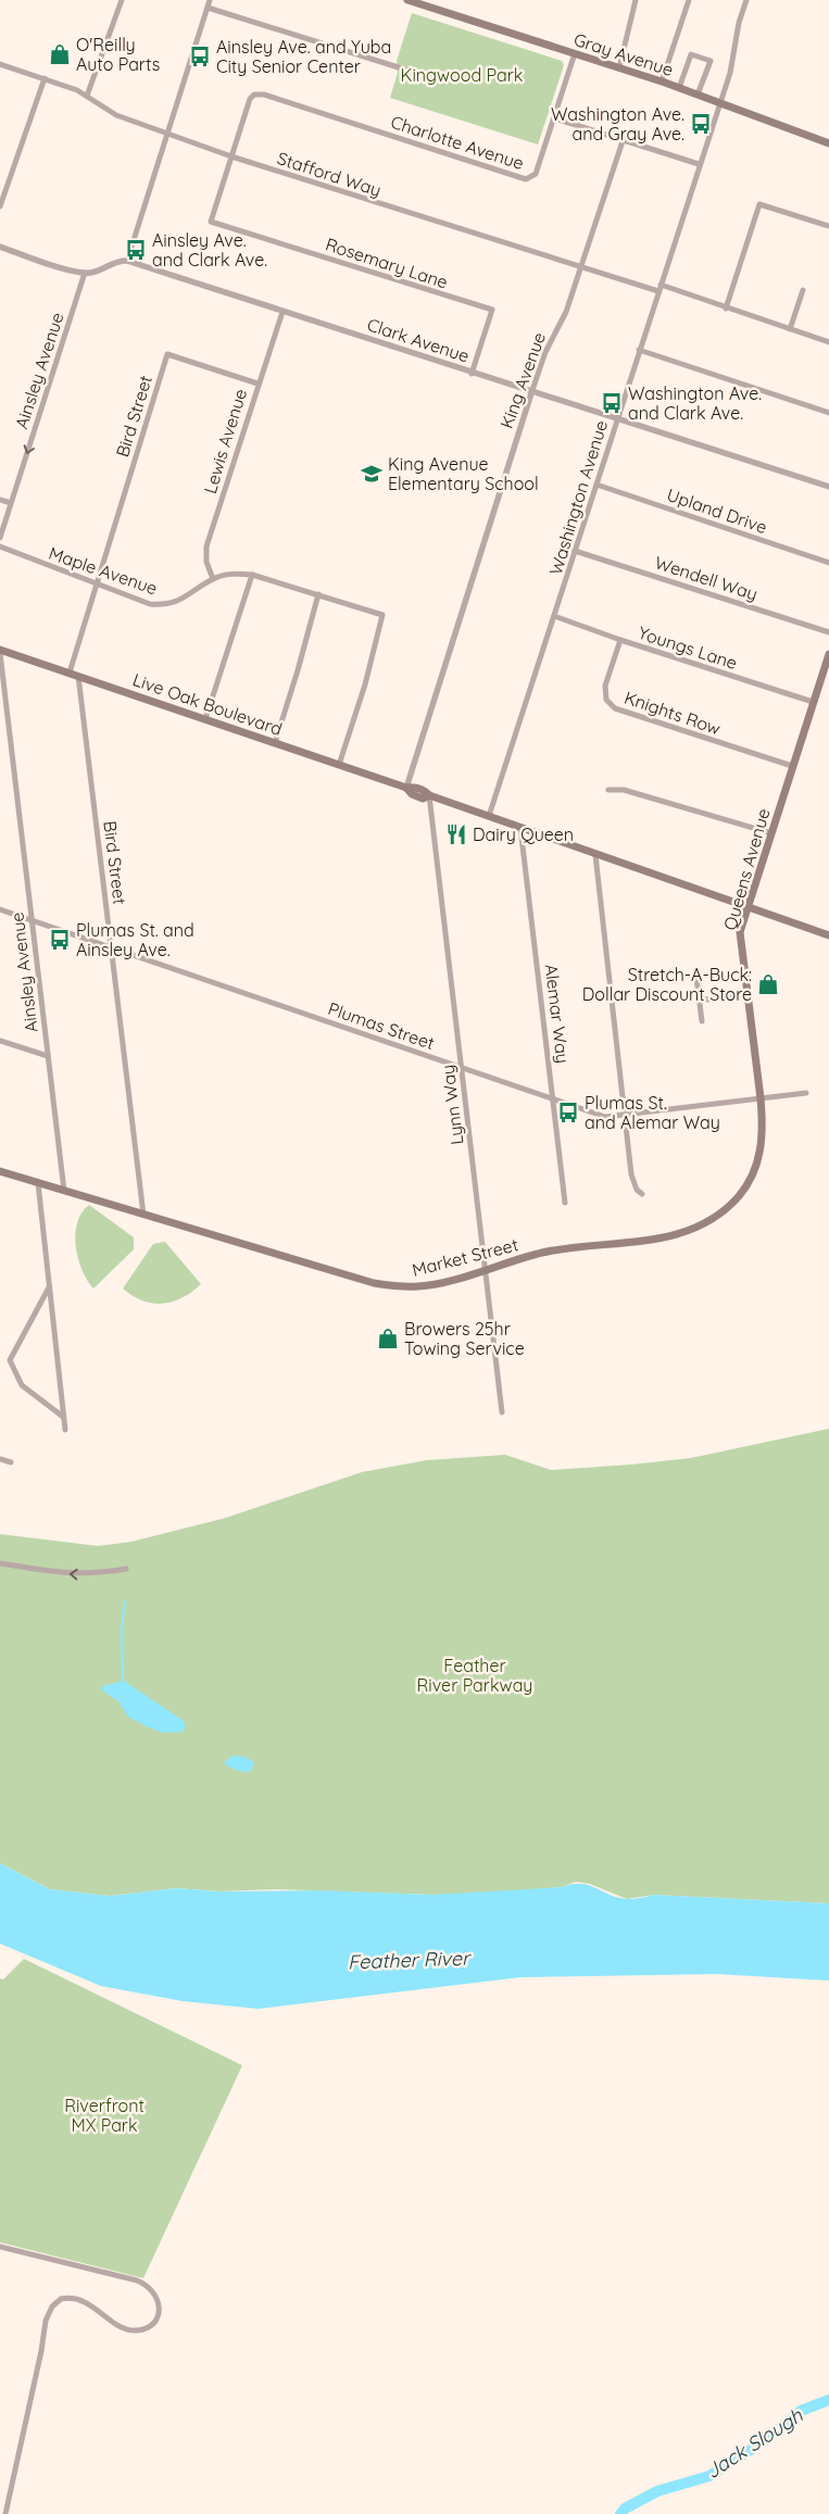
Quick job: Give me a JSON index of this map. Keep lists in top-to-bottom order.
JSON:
{
  "streets": {
    "main road": [
      "Gray Avenue",
      "Live Oak Boulevard",
      "Queens Avenue",
      "Market Street"
    ],
    "street": [
      "Charlotte Avenue",
      "Stafford Way",
      "Rosemary Lane",
      "Clark Avenue",
      "Ainsley Avenue",
      "King Avenue",
      "Bird Street",
      "Lewis Avenue",
      "Washington Avenue",
      "Upland Drive",
      "Maple Avenue",
      "Wendell Way",
      "Youngs Lane",
      "Knights Row",
      "Alemar Way",
      "Plumas Street",
      "Lynn Way"
    ]
  },
  "crossings": [
    ["Gray Avenue", "Charlotte Avenue"],
    ["Gray Avenue", "Washington Avenue"],
    ["Charlotte Avenue", "Stafford Way"],
    ["Charlotte Avenue", "Rosemary Lane"],
    ["Stafford Way", "Rosemary Lane"],
    ["Stafford Way", "King Avenue"],
    ["Stafford Way", "Washington Avenue"],
    ["Rosemary Lane", "Clark Avenue"],
    ["Clark Avenue", "King Avenue"],
    ["Clark Avenue", "Lewis Avenue"],
    ["Clark Avenue", "Washington Avenue"],
    ["Ainsley Avenue", "Live Oak Boulevard"],
    ["Ainsley Avenue", "Plumas Street"],
    ["Ainsley Avenue", "Market Street"],
    ["King Avenue", "Live Oak Boulevard"],
    ["Bird Street", "Lewis Avenue"],
    ["Bird Street", "Maple Avenue"],
    ["Bird Street", "Live Oak Boulevard"],
    ["Bird Street", "Plumas Street"],
    ["Bird Street", "Market Street"],
    ["Lewis Avenue", "Maple Avenue"],
    ["Washington Avenue", "Upland Drive"],
    ["Washington Avenue", "Wendell Way"],
    ["Washington Avenue", "Youngs Lane"],
    ["Washington Avenue", "Live Oak Boulevard"],
    ["Maple Avenue", "Live Oak Boulevard"],
    ["Youngs Lane", "Knights Row"],
    ["Youngs Lane", "Queens Avenue"],
    ["Live Oak Boulevard", "Queens Avenue"],
    ["Live Oak Boulevard", "Alemar Way"],
    ["Live Oak Boulevard", "Lynn Way"],
    ["Knights Row", "Queens Avenue"],
    ["Queens Avenue", "Plumas Street"],
    ["Queens Avenue", "Market Street"],
    ["Alemar Way", "Plumas Street"],
    ["Plumas Street", "Lynn Way"],
    ["Plumas Street", "Market Street"],
    ["Lynn Way", "Market Street"]
  ],
  "water": ["Feather River", "Jack Slough"],
  "parks": ["Kingwood Park", "Feather River Parkway", "Riverfront MX Park"],
  "places": {
    "shop": ["O'Reilly Auto Parts", "Stretch-A-Buck: Dollar Discount Store", "Browers 25hr Towing Service"],
    "bus stop": [
      "Ainsley Ave. and Yuba City Senior Center",
      "Washington Ave. and Gray Ave.",
      "Ainsley Ave. and Clark Ave.",
      "Washington Ave. and Clark Ave.",
      "Plumas St. and Ainsley Ave.",
      "Plumas St. and Alemar Way"
    ],
    "school or university": ["King Avenue Elementary School"],
    "restaurant": ["Dairy Queen"]
  }
}
